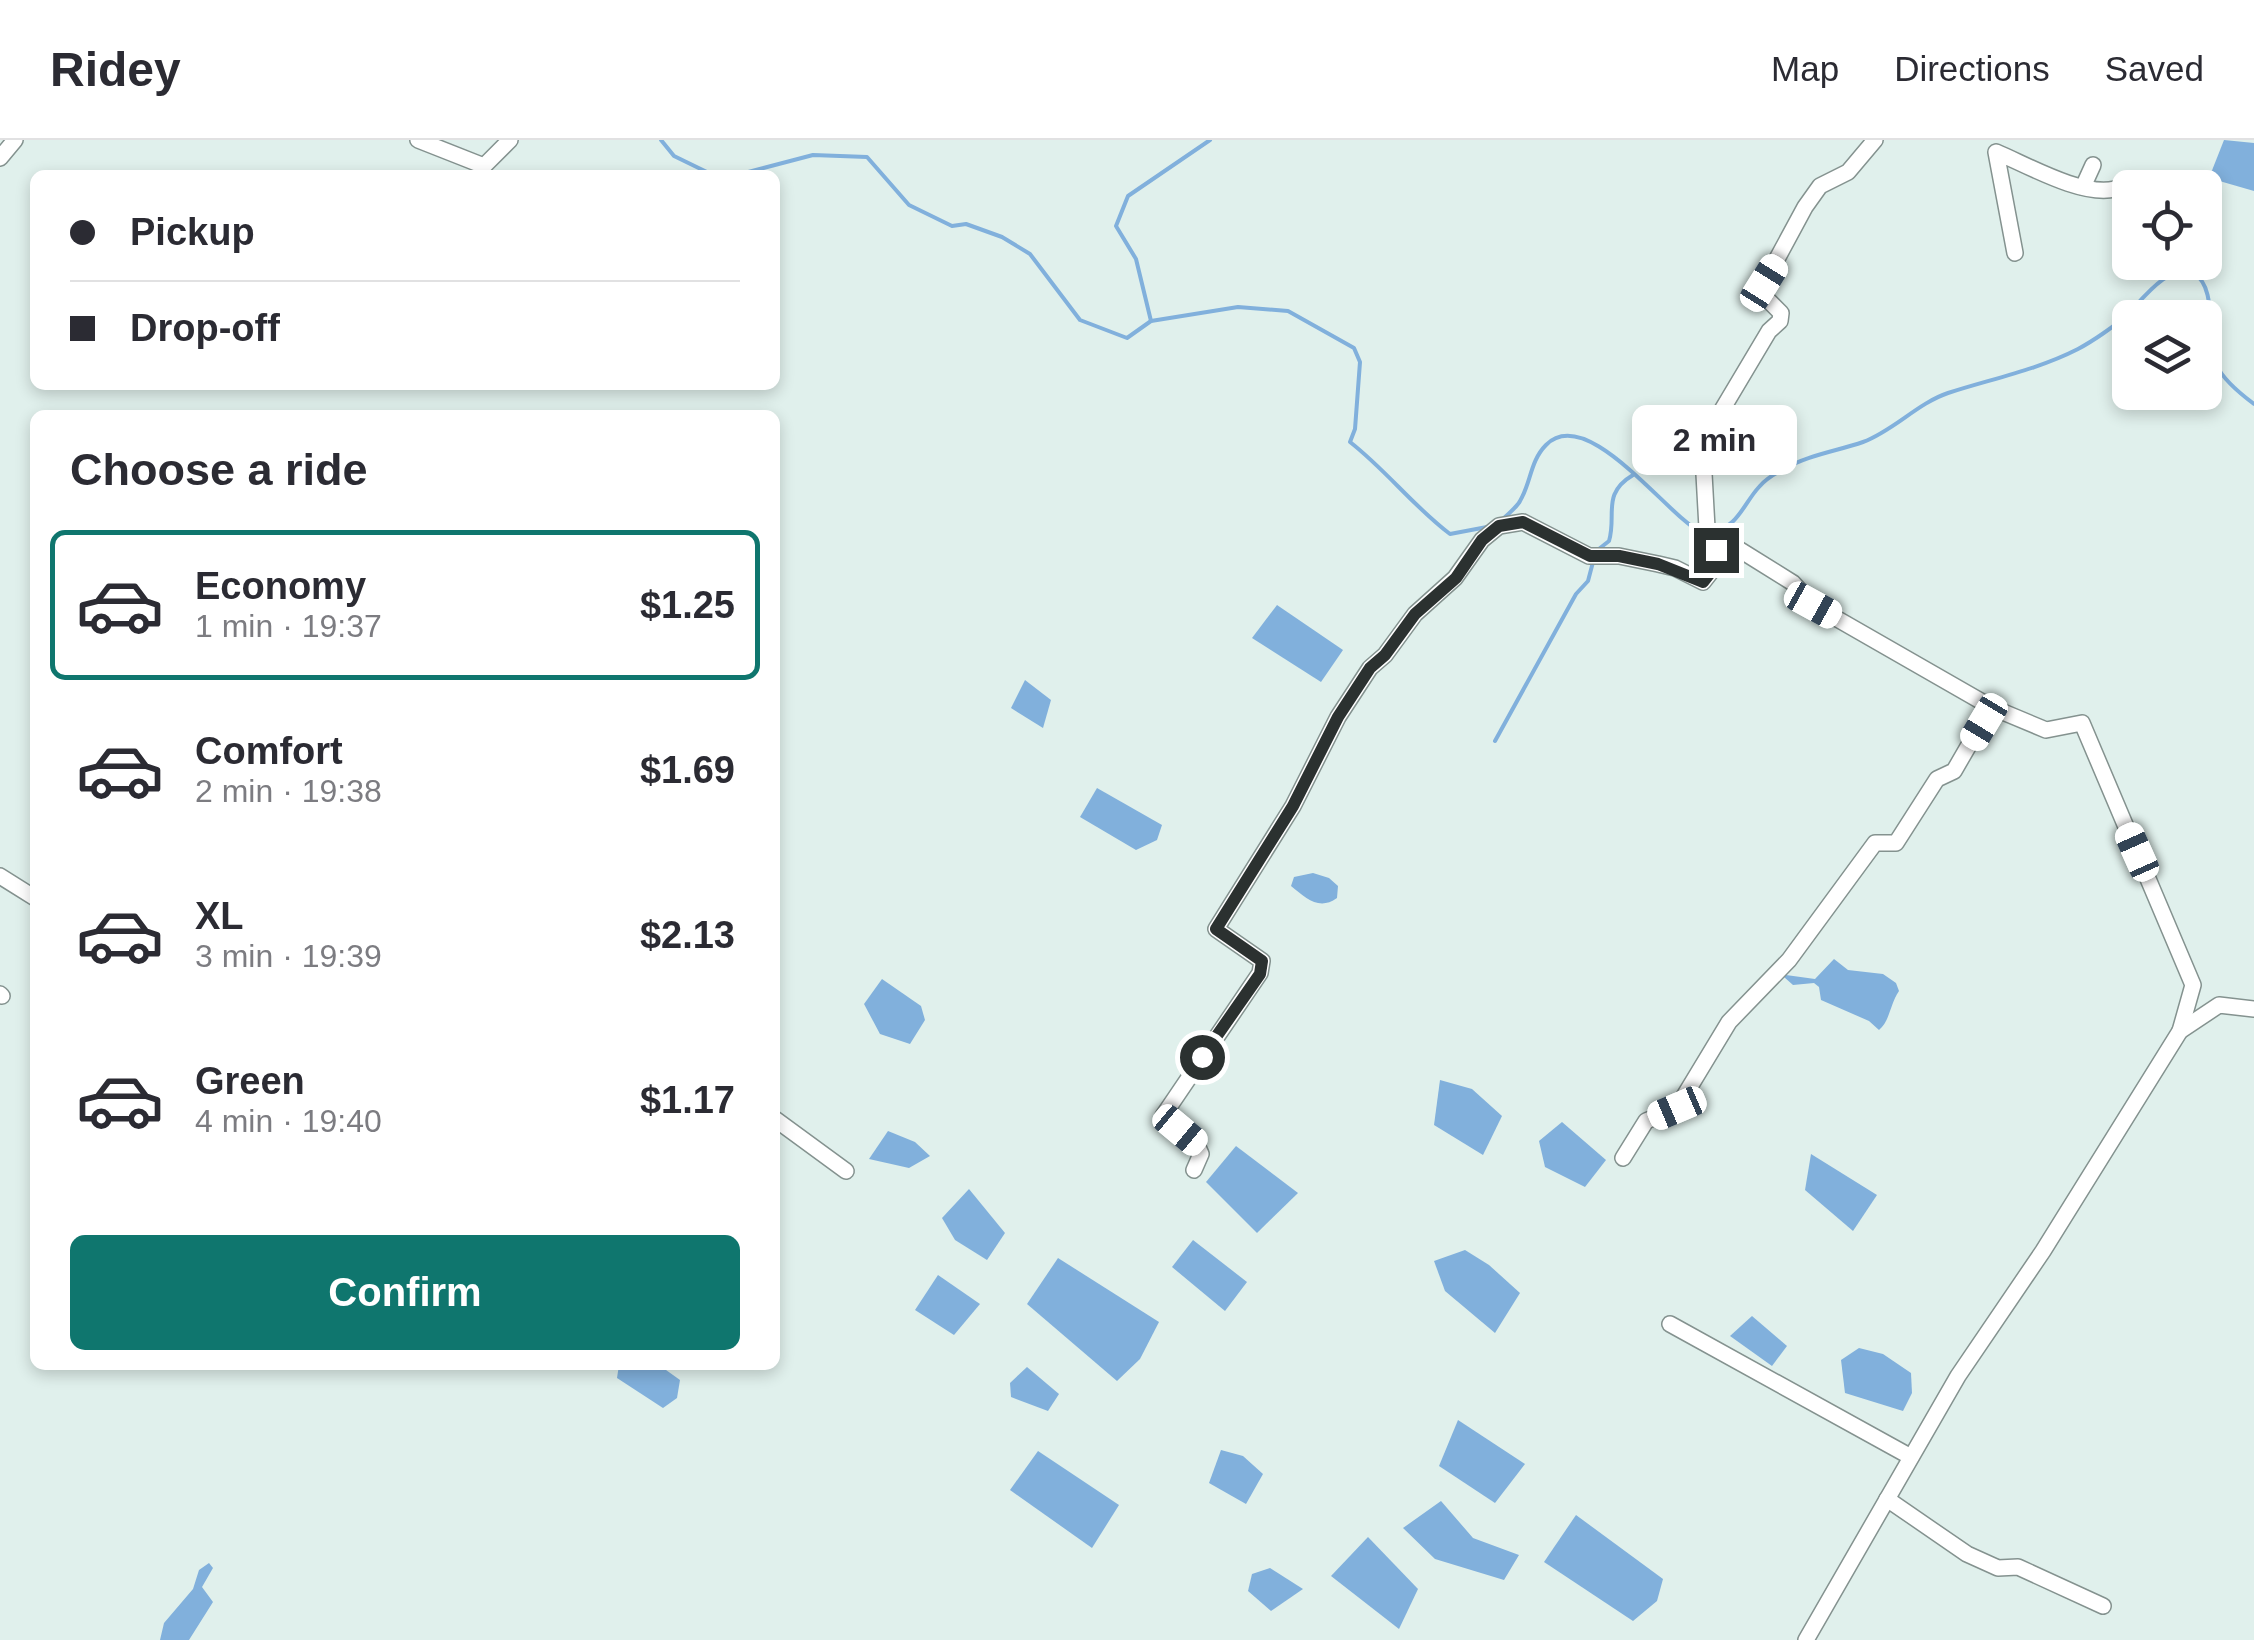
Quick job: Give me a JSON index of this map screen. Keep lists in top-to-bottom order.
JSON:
{
  "page": {
    "header": "Ridey",
    "nav": ["Map", "Directions", "Saved"],
    "banner": ["Pickup", "Drop-off"],
    "bubble": "2 min",
    "heading": "Choose a ride",
    "list": [
      {
        "name": "Economy",
        "note": "1 min · 19:37",
        "value": "$1.25"
      },
      {
        "name": "Comfort",
        "note": "2 min · 19:38",
        "value": "$1.69"
      },
      {
        "name": "XL",
        "note": "3 min · 19:39",
        "value": "$2.13"
      },
      {
        "name": "Green",
        "note": "4 min · 19:40",
        "value": "$1.17"
      }
    ],
    "buttons": "Confirm"
  }
}
